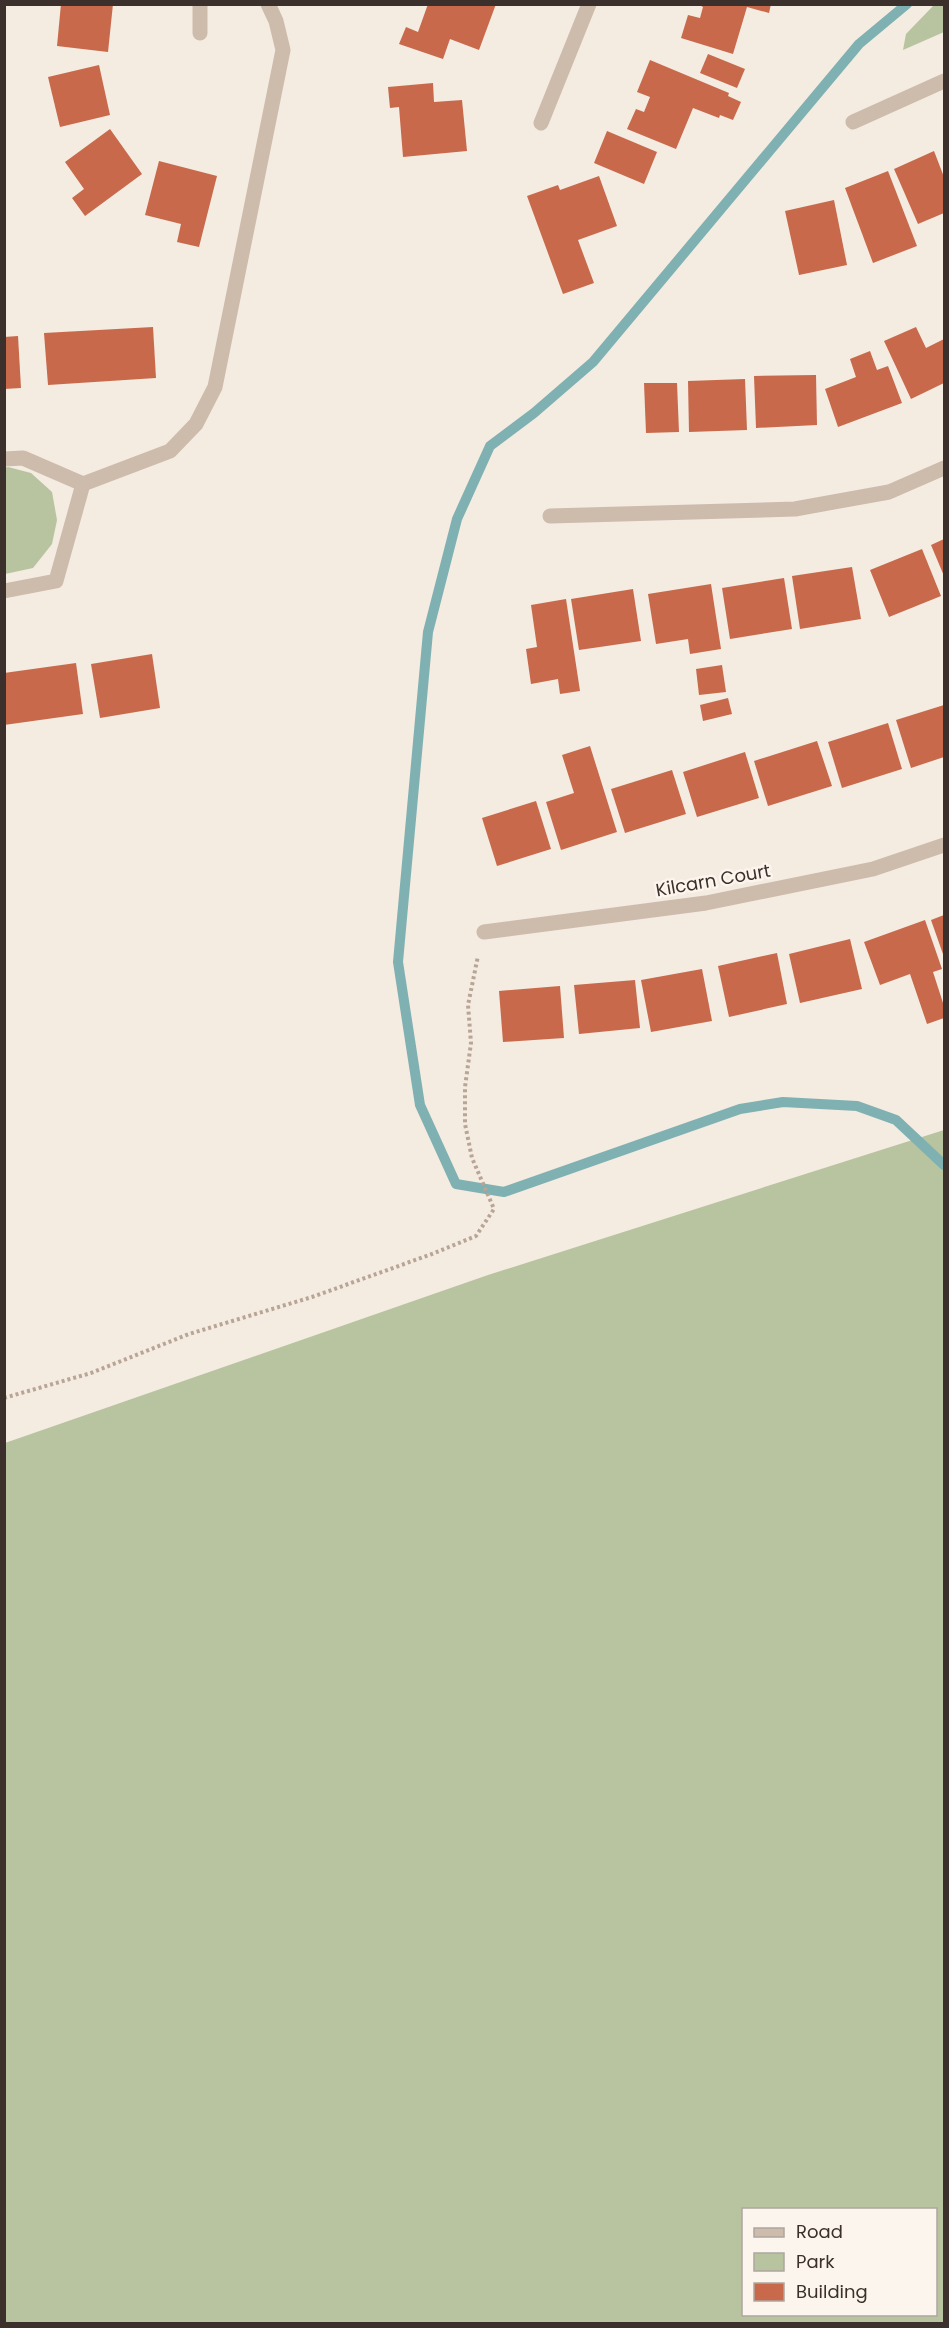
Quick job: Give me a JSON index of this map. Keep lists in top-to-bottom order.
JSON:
{
  "streets": {
    "street": ["Kilcarn Court"]
  },
  "legend": ["Road", "Park", "Building"]
}
